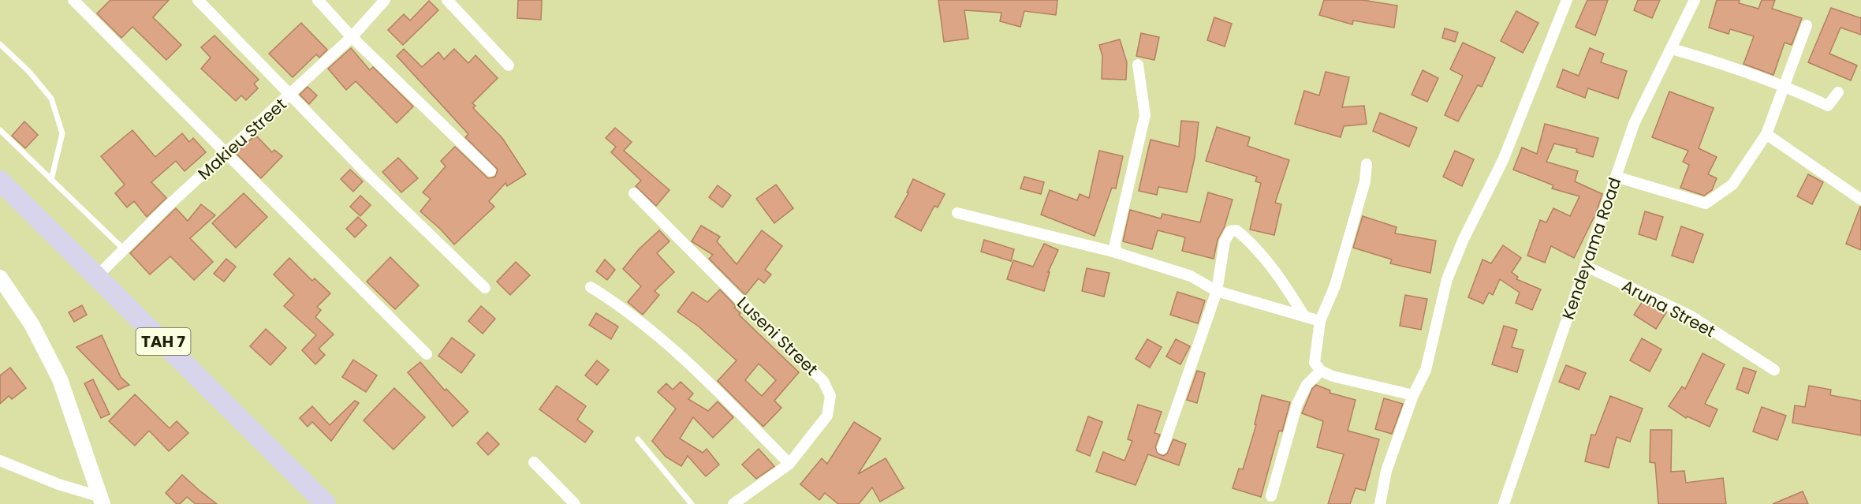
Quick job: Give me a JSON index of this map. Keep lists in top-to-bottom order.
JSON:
{
  "streets": {
    "highway": ["TAH 7"],
    "street": [
      "Makieu Street",
      "Kendeyama Road",
      "Aruna Street",
      "Luseni Street"
    ]
  },
  "crossings": [
    ["Makieu Street", "TAH 7"],
    ["Kendeyama Road", "Aruna Street"]
  ]
}
